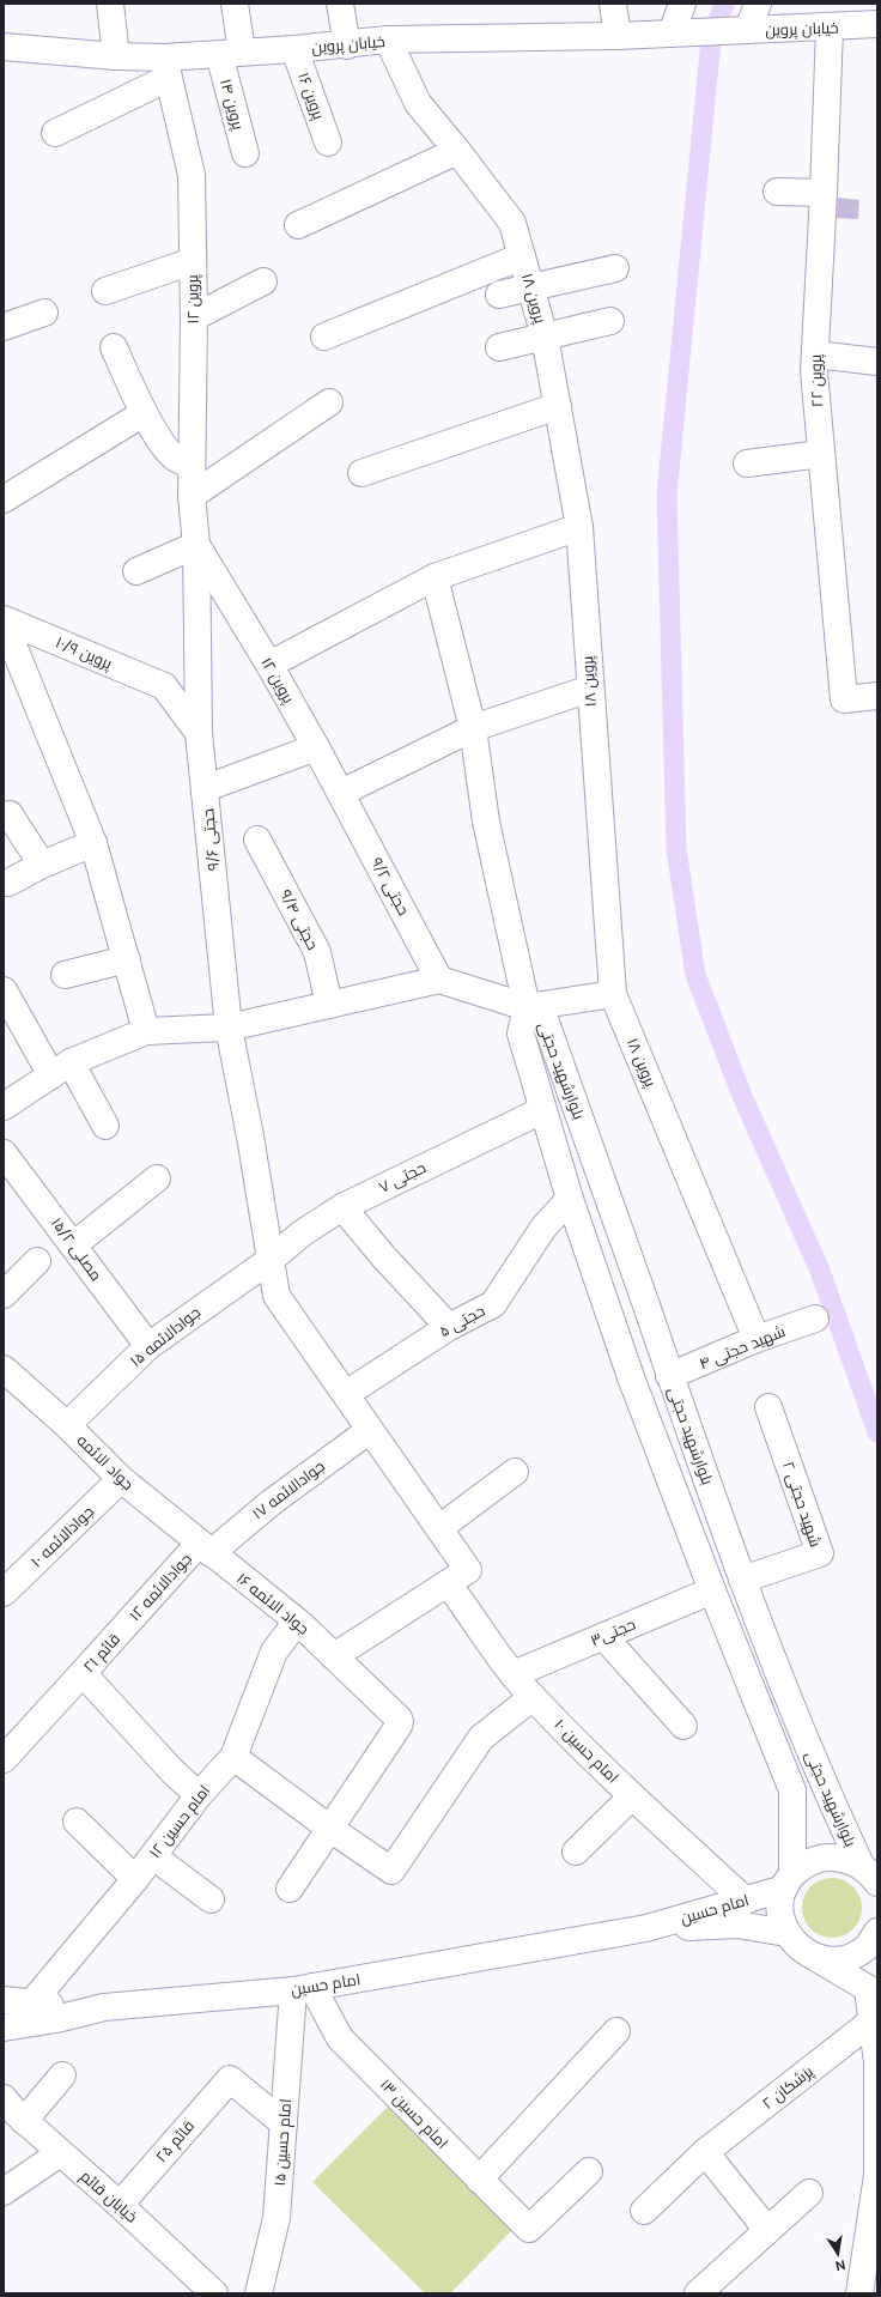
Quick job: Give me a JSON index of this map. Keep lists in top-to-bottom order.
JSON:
{
  "streets": {
    "street": [
      "خیابان پروین",
      "پروین ۱۶",
      "پروین ۱۴",
      "پروین ۱۸",
      "پروین ۱۲",
      "پروین ۲۲",
      "پروین ۱۰/۹",
      "حجتی ۹/۶",
      "حجتی ۹/۲",
      "حجتی ۹/۴",
      "بلوارشهید حجتی",
      "حجتی ۷",
      "مصلی ۱۵/۲",
      "حجتی ۵",
      "جوادالائمه ۱۵",
      "شهید حجتی ۴",
      "جواد الائمه",
      "جوادالائمه ۱۷",
      "شهید حجتی ۲",
      "جوادالائمه ۱۰",
      "جواد الائمه ۱۶",
      "حجتی۳",
      "قائم ۲۱",
      "۱۰ امام حسین",
      "امام حسین ۱۲",
      "امام حسین",
      "پزشکان ۲",
      "امام حسین ۱۳",
      "قائم ۲۵",
      "امام حسین ۱۵",
      "خیابان قائم"
    ]
  },
  "crossings": [
    ["خیابان پروین", "پروین ۱۶"],
    ["خیابان پروین", "پروین ۱۴"],
    ["خیابان پروین", "پروین ۱۸"],
    ["خیابان پروین", "پروین ۱۲"],
    ["خیابان پروین", "پروین ۲۲"],
    ["پروین ۱۸", "شهید حجتی ۴"],
    ["پروین ۱۲", "حجتی ۹/۶"],
    ["پروین ۱۲", "حجتی ۹/۲"],
    ["حجتی ۹/۶", "حجتی ۷"],
    ["حجتی ۹/۶", "حجتی ۵"],
    ["حجتی ۹/۶", "جوادالائمه ۱۵"],
    ["حجتی ۹/۶", "جوادالائمه ۱۷"],
    ["حجتی ۹/۶", "۱۰ امام حسین"],
    ["بلوارشهید حجتی", "حجتی ۷"],
    ["بلوارشهید حجتی", "حجتی ۵"],
    ["بلوارشهید حجتی", "شهید حجتی ۴"],
    ["بلوارشهید حجتی", "شهید حجتی ۲"],
    ["بلوارشهید حجتی", "حجتی۳"],
    ["بلوارشهید حجتی", "امام حسین"],
    ["حجتی ۷", "جوادالائمه ۱۵"],
    ["مصلی ۱۵/۲", "جوادالائمه ۱۵"],
    ["جوادالائمه ۱۵", "جواد الائمه"],
    ["جواد الائمه", "جوادالائمه ۱۷"],
    ["جواد الائمه", "جوادالائمه ۱۰"],
    ["جواد الائمه", "جواد الائمه ۱۶"],
    ["جواد الائمه", "قائم ۲۱"],
    ["جوادالائمه ۱۷", "جواد الائمه ۱۶"],
    ["جوادالائمه ۱۷", "قائم ۲۱"],
    ["جواد الائمه ۱۶", "قائم ۲۱"],
    ["جواد الائمه ۱۶", "امام حسین ۱۲"],
    ["حجتی۳", "۱۰ امام حسین"],
    ["۱۰ امام حسین", "امام حسین"],
    ["امام حسین", "امام حسین ۱۳"],
    ["امام حسین", "امام حسین ۱۵"],
    ["امام حسین ۱۳", "امام حسین ۱۵"],
    ["قائم ۲۵", "امام حسین ۱۵"],
    ["قائم ۲۵", "خیابان قائم"]
  ],
  "north": "bottom"
}
